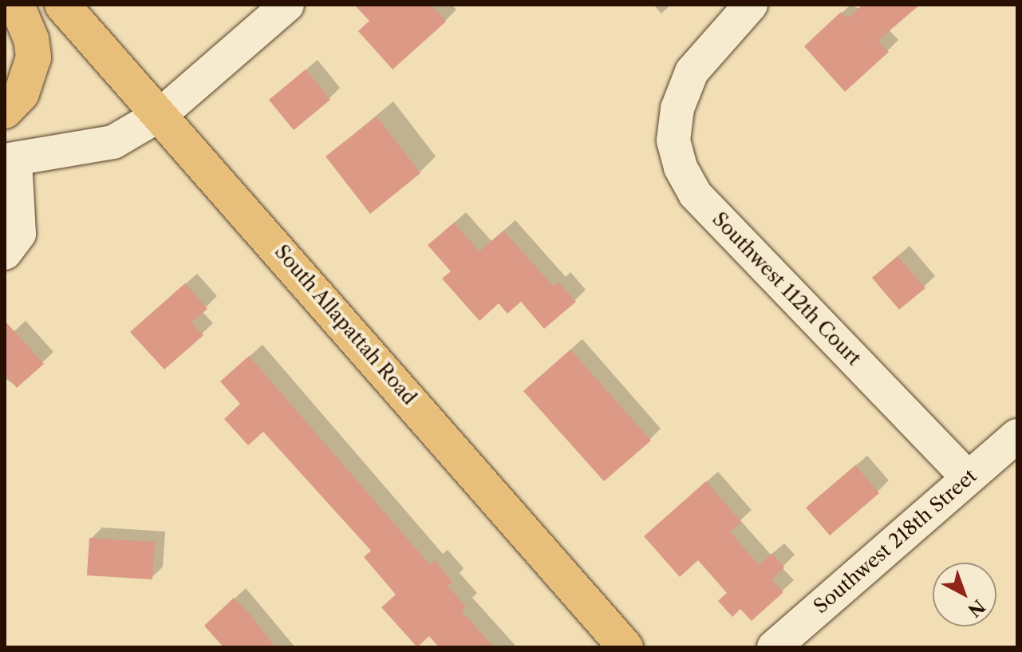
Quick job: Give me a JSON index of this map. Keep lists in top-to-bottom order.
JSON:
{
  "streets": {
    "main road": ["South Allapattah Road"],
    "street": ["Southwest 112th Court", "Southwest 218th Street"]
  },
  "crossings": [
    ["Southwest 112th Court", "Southwest 218th Street"]
  ],
  "north": "bottom right"
}
